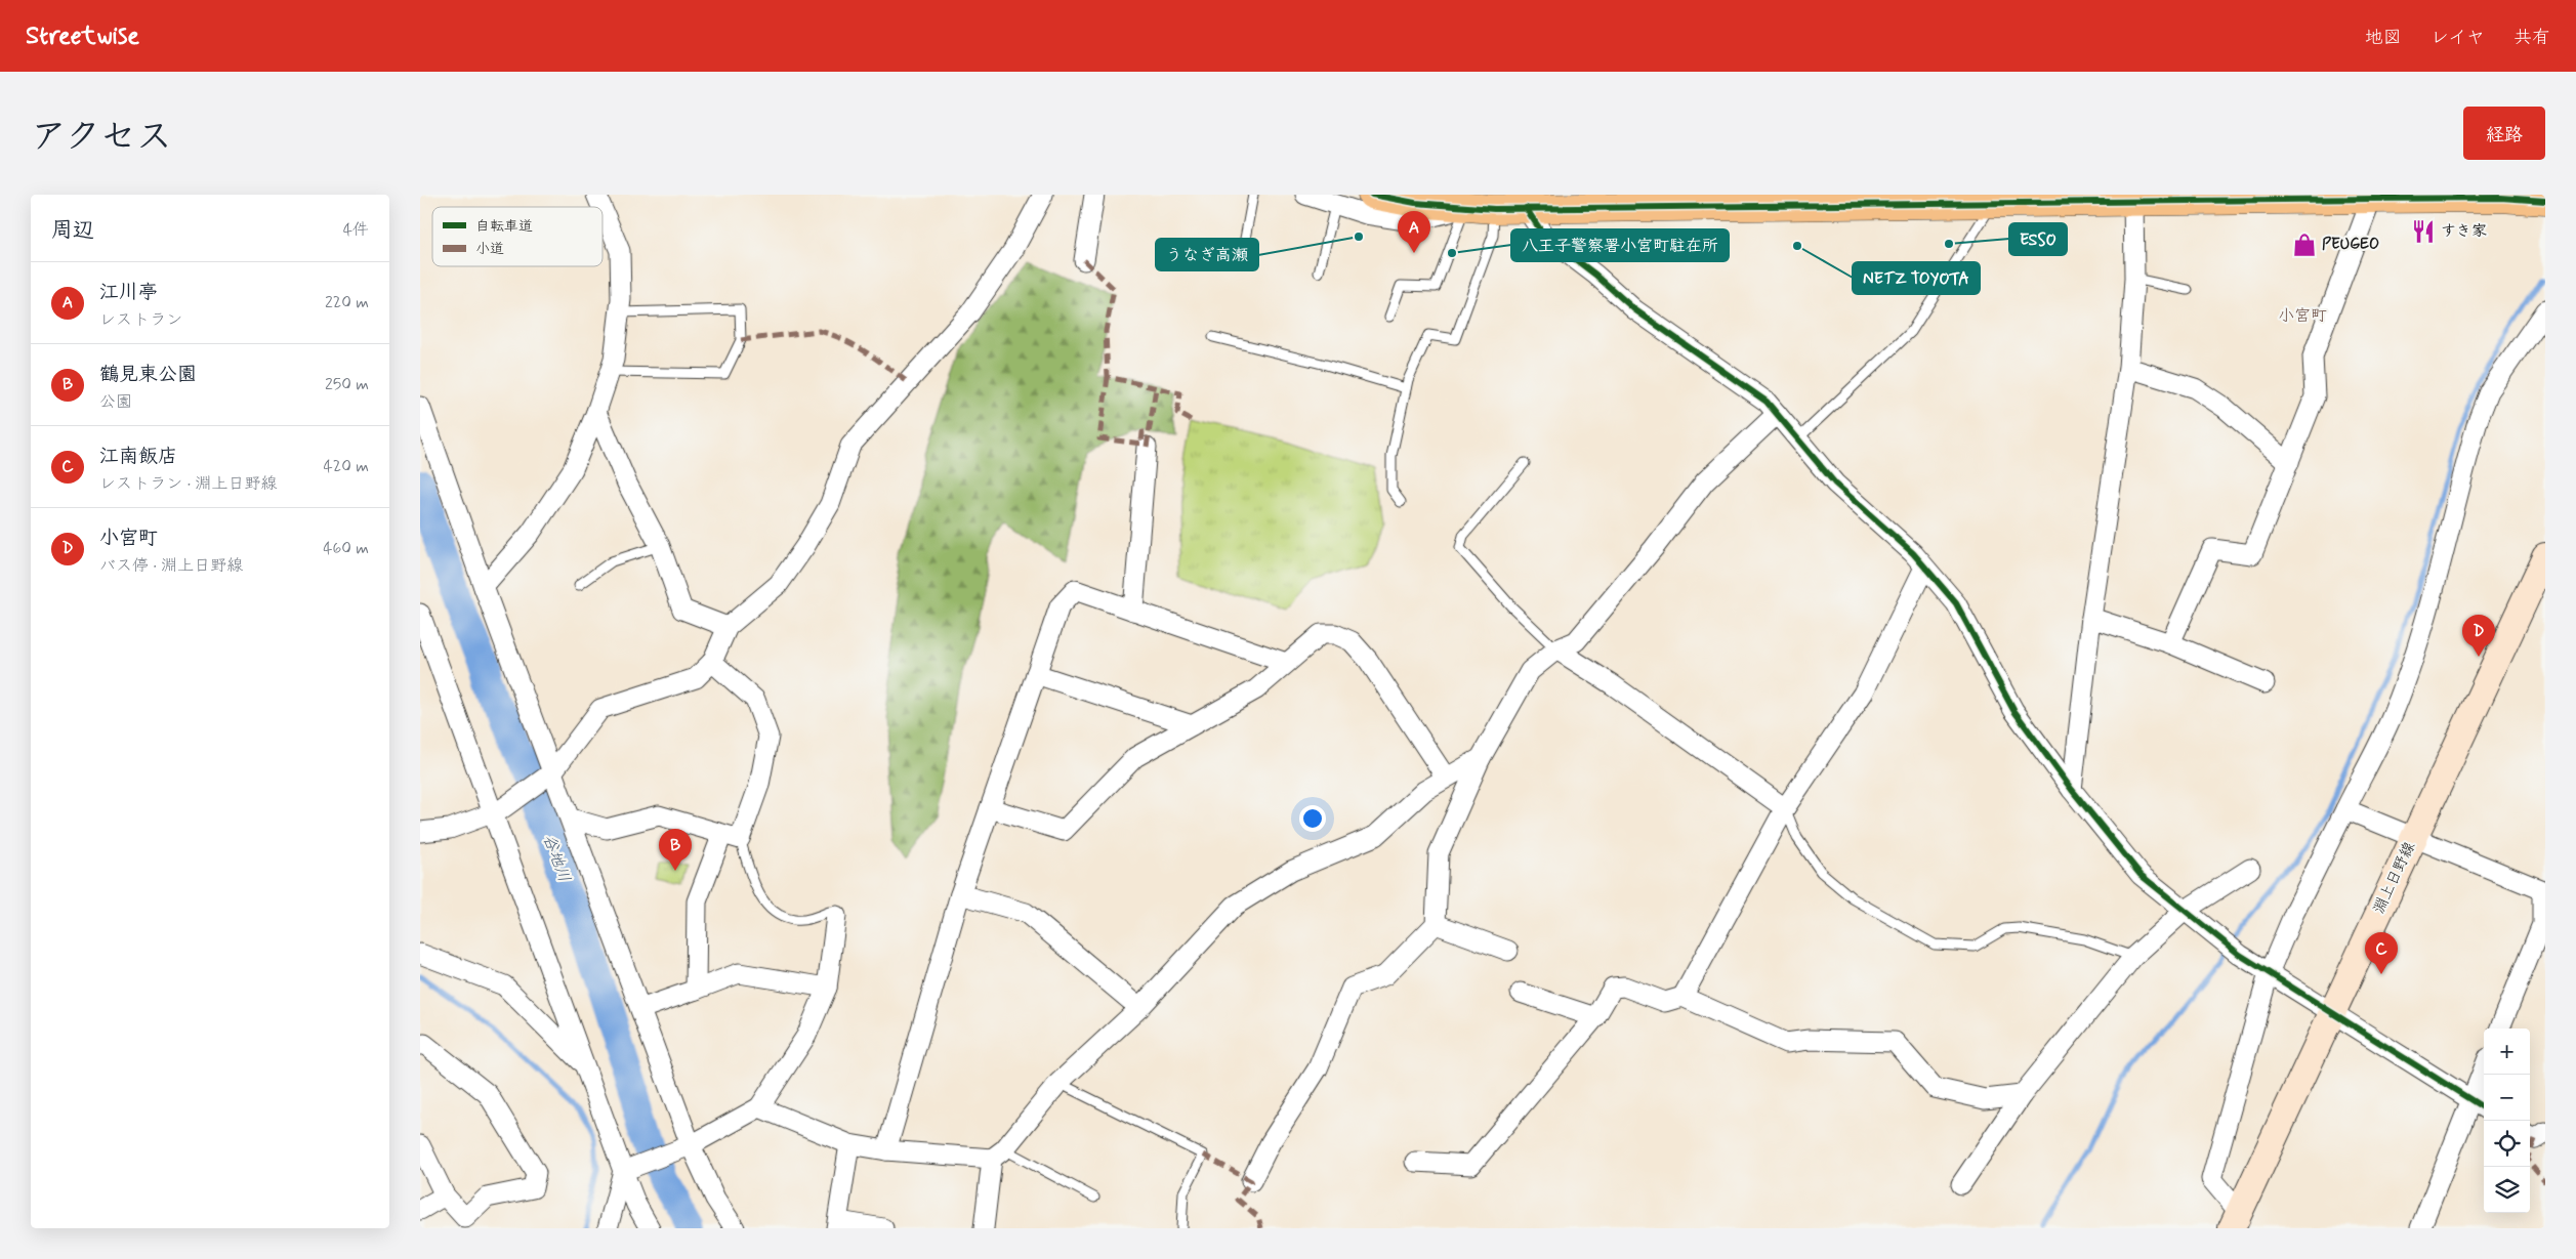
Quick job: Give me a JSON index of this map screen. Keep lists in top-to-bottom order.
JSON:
{
  "streets": {
    "main road": ["淵上日野線"]
  },
  "districts": ["小宮町"],
  "water": ["谷地川"],
  "places": {
    "restaurant": ["すき家"],
    "other": [
      "うなぎ高瀬",
      "ESSO",
      "NETZ TOYOTA",
      "八王子警察署小宮町駐在所"
    ],
    "shop": ["PEUGEO"]
  },
  "legend": ["自転車道", "小道"],
  "page": {
    "header": "Streetwise",
    "nav": ["地図", "レイヤ", "共有"],
    "title": "アクセス",
    "buttons": "経路",
    "heading": ["周辺", "4件"],
    "pins": [
      "A",
      "D",
      "B",
      "C"
    ],
    "list": [
      {
        "mark": "A",
        "name": "江川亭",
        "note": "レストラン",
        "value": "220 m"
      },
      {
        "mark": "B",
        "name": "鶴見東公園",
        "note": "公園",
        "value": "250 m"
      },
      {
        "mark": "C",
        "name": "江南飯店",
        "note": "レストラン · 淵上日野線",
        "value": "420 m"
      },
      {
        "mark": "D",
        "name": "小宮町",
        "note": "バス停 · 淵上日野線",
        "value": "460 m"
      }
    ],
    "map_buttons": ["+", "−"]
  }
}
